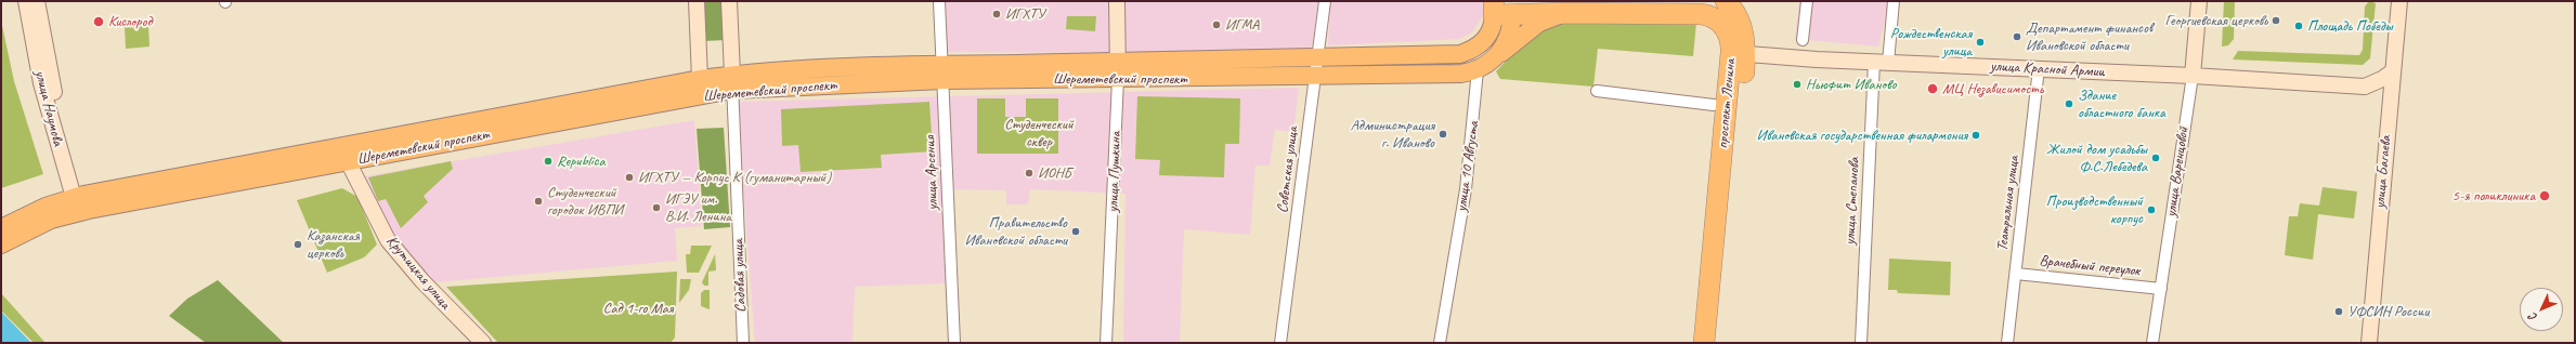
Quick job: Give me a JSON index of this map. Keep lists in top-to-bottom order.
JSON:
{
  "streets": {
    "highway": ["проспект Ленина"],
    "main road": [
      "улица Красной Армии",
      "Шереметевский проспект",
      "улица Наумова",
      "улица Пушкина",
      "улица Варенцовой",
      "улица Багаева",
      "Крутицкая улица",
      "Садовая улица"
    ],
    "street": [
      "улица 10 Августа",
      "Советская улица",
      "улица Арсения",
      "улица Степанова",
      "Театральная улица",
      "Врачебный переулок"
    ]
  },
  "crossings": [
    ["улица Красной Армии", "проспект Ленина"],
    ["улица Красной Армии", "улица Варенцовой"],
    ["улица Красной Армии", "улица Багаева"],
    ["улица Красной Армии", "улица Степанова"],
    ["улица Красной Армии", "Театральная улица"],
    ["Шереметевский проспект", "проспект Ленина"],
    ["Шереметевский проспект", "улица Наумова"],
    ["Шереметевский проспект", "улица 10 Августа"],
    ["Шереметевский проспект", "Советская улица"],
    ["Шереметевский проспект", "улица Пушкина"],
    ["Шереметевский проспект", "улица Арсения"],
    ["Шереметевский проспект", "Крутицкая улица"],
    ["Шереметевский проспект", "Садовая улица"],
    ["улица Варенцовой", "Врачебный переулок"],
    ["Театральная улица", "Врачебный переулок"]
  ],
  "parks": ["Студенческий сквер", "Сад 1-го Мая"],
  "places": [
    "ИГХТУ",
    "Георгиевская церковь",
    "Кислород",
    "ИГМА",
    "Площадь Победы",
    "Департамент финансов Ивановской области",
    "Рождественская улица",
    "Ньюфит Иваново",
    "МЦ Независимость",
    "Здание областного банка",
    "Администрация г. Иваново",
    "Ивановская государственная филармония",
    "Жилой дом усадьбы Ф.С.Лебедева",
    "Republica",
    "ИОНБ",
    "ИГХТУ — Корпус К (гуманитарный)",
    "5-я поликлиника",
    "Студенческий городок ИВПИ",
    "ИГЭУ им. В.И. Ленина",
    "Производственный корпус",
    "Правительство Ивановской области",
    "Казанская церковь",
    "УФСИН России"
  ],
  "north": "bottom left"
}
